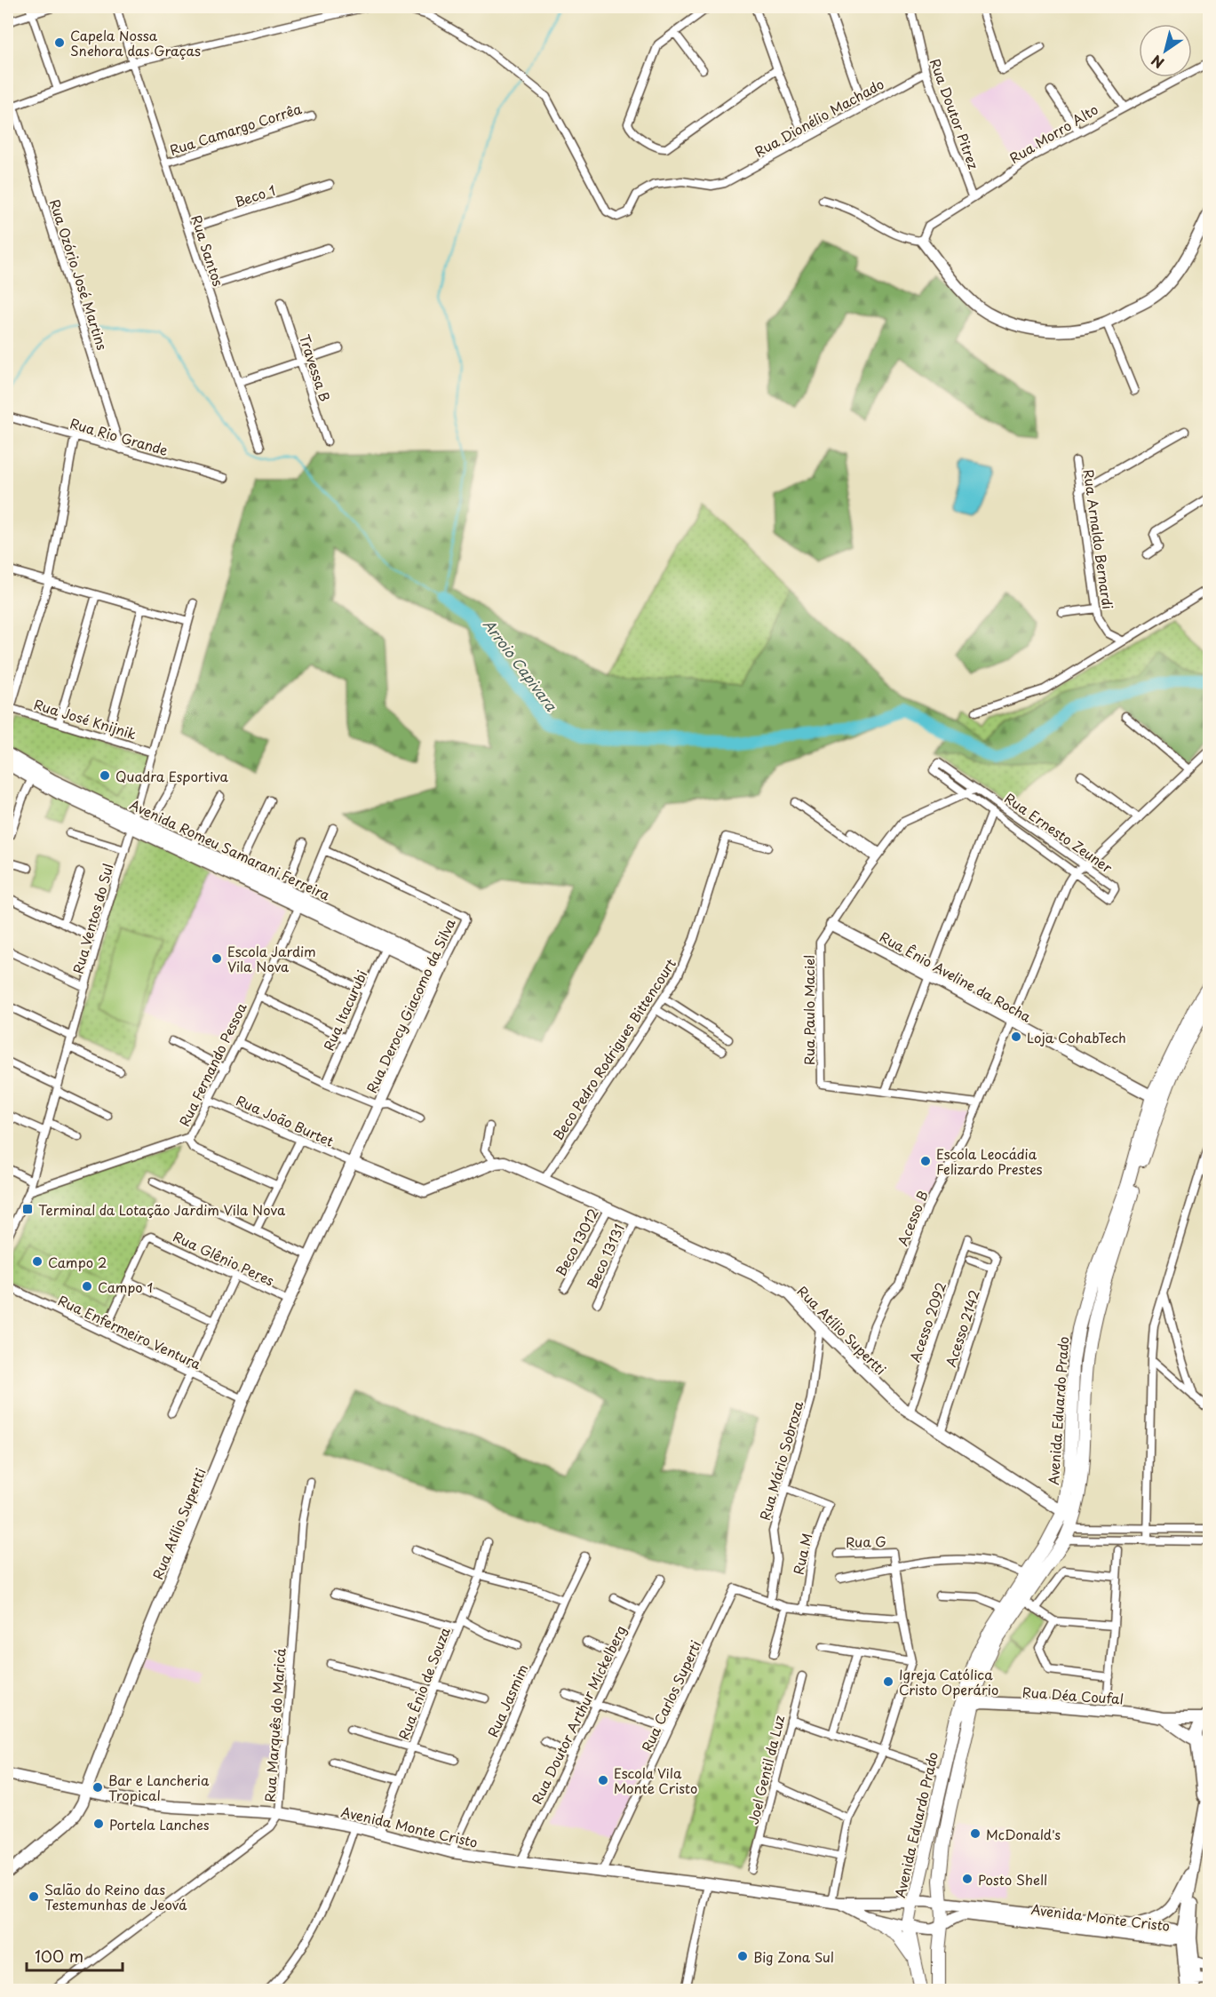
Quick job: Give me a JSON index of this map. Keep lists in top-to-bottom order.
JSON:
{
  "streets": {
    "main road": ["Avenida Eduardo Prado"],
    "street": [
      "Rua Doutor Pitrez",
      "Rua Dionélio Machado",
      "Rua Camargo Corrêa",
      "Rua Morro Alto",
      "Beco 1",
      "Rua Santos",
      "Rua Ozório José Martins",
      "Travessa B",
      "Rua Rio Grande",
      "Rua Arnaldo Bernardi",
      "Rua José Knijnik",
      "Rua Ernesto Zeuner",
      "Avenida Romeu Samarani Ferreira",
      "Rua Ventos do Sul",
      "Rua Ênio Aveline da Rocha",
      "Rua Derocy Giacomo da Silva",
      "Rua Itacurubi",
      "Rua Paulo Maciel",
      "Beco Pedro Rodrigues Bittencourt",
      "Rua Fernando Pessoa",
      "Rua João Burtet",
      "Acesso B",
      "Beco 13012",
      "Beco 13131",
      "Rua Glênio Peres",
      "Acesso 2092",
      "Acesso 2142",
      "Rua Atílio Supertti",
      "Rua Enfermeiro Ventura",
      "Rua Mário Sobroza",
      "Rua G",
      "Rua M",
      "Rua Ênio de Souza",
      "Rua Déa Coufal",
      "Rua Carlos Superti",
      "Rua Jasmim",
      "Rua Doutor Arthur Mickelberg",
      "Rua Marquês do Maricá",
      "Joel Gentil da Luz",
      "Avenida Monte Cristo"
    ]
  },
  "crossings": [
    ["Rua Doutor Pitrez", "Rua Dionélio Machado"],
    ["Rua Doutor Pitrez", "Rua Morro Alto"],
    ["Rua Camargo Corrêa", "Rua Santos"],
    ["Beco 1", "Rua Santos"],
    ["Rua Ozório José Martins", "Rua Rio Grande"],
    ["Rua José Knijnik", "Rua Ventos do Sul"],
    ["Rua Ernesto Zeuner", "Rua Paulo Maciel"],
    ["Rua Ernesto Zeuner", "Acesso B"],
    ["Avenida Romeu Samarani Ferreira", "Rua Ventos do Sul"],
    ["Avenida Romeu Samarani Ferreira", "Rua Derocy Giacomo da Silva"],
    ["Avenida Romeu Samarani Ferreira", "Rua Itacurubi"],
    ["Avenida Romeu Samarani Ferreira", "Rua Fernando Pessoa"],
    ["Rua Ventos do Sul", "Rua Fernando Pessoa"],
    ["Rua Ênio Aveline da Rocha", "Rua Paulo Maciel"],
    ["Rua Ênio Aveline da Rocha", "Acesso B"],
    ["Rua Ênio Aveline da Rocha", "Avenida Eduardo Prado"],
    ["Rua Derocy Giacomo da Silva", "Rua Fernando Pessoa"],
    ["Rua Derocy Giacomo da Silva", "Rua Atílio Supertti"],
    ["Beco Pedro Rodrigues Bittencourt", "Rua Atílio Supertti"],
    ["Rua Fernando Pessoa", "Rua João Burtet"],
    ["Rua João Burtet", "Rua Atílio Supertti"],
    ["Acesso B", "Rua Atílio Supertti"],
    ["Beco 13012", "Rua Atílio Supertti"],
    ["Beco 13131", "Rua Atílio Supertti"],
    ["Rua Glênio Peres", "Rua Atílio Supertti"],
    ["Acesso 2092", "Acesso 2142"],
    ["Acesso 2092", "Rua Atílio Supertti"],
    ["Acesso 2142", "Rua Atílio Supertti"],
    ["Rua Atílio Supertti", "Rua Enfermeiro Ventura"],
    ["Rua Atílio Supertti", "Avenida Eduardo Prado"],
    ["Rua Atílio Supertti", "Rua Mário Sobroza"],
    ["Rua Atílio Supertti", "Avenida Monte Cristo"],
    ["Avenida Eduardo Prado", "Rua Déa Coufal"],
    ["Avenida Eduardo Prado", "Avenida Monte Cristo"],
    ["Rua Mário Sobroza", "Rua M"],
    ["Rua Mário Sobroza", "Rua Carlos Superti"],
    ["Rua Ênio de Souza", "Avenida Monte Cristo"],
    ["Rua Carlos Superti", "Avenida Monte Cristo"],
    ["Rua Jasmim", "Avenida Monte Cristo"],
    ["Rua Doutor Arthur Mickelberg", "Avenida Monte Cristo"],
    ["Rua Marquês do Maricá", "Avenida Monte Cristo"]
  ],
  "water": ["Arroio Capivara"],
  "places": {
    "other": [
      "Capela Nossa Snehora das Graças",
      "Quadra Esportiva",
      "Escola Jardim Vila Nova",
      "Loja CohabTech",
      "Escola Leocádia Felizardo Prestes",
      "Campo 2",
      "Campo 1",
      "Igreja Católica Cristo Operário",
      "Escola Vila Monte Cristo",
      "Bar e Lancheria Tropical",
      "Portela Lanches",
      "McDonald's",
      "Posto Shell",
      "Salão do Reino das Testemunhas de Jeová",
      "Big Zona Sul"
    ],
    "transit": ["Terminal da Lotação Jardim Vila Nova"]
  },
  "scale_bar": "100 m",
  "north": "bottom left"
}
